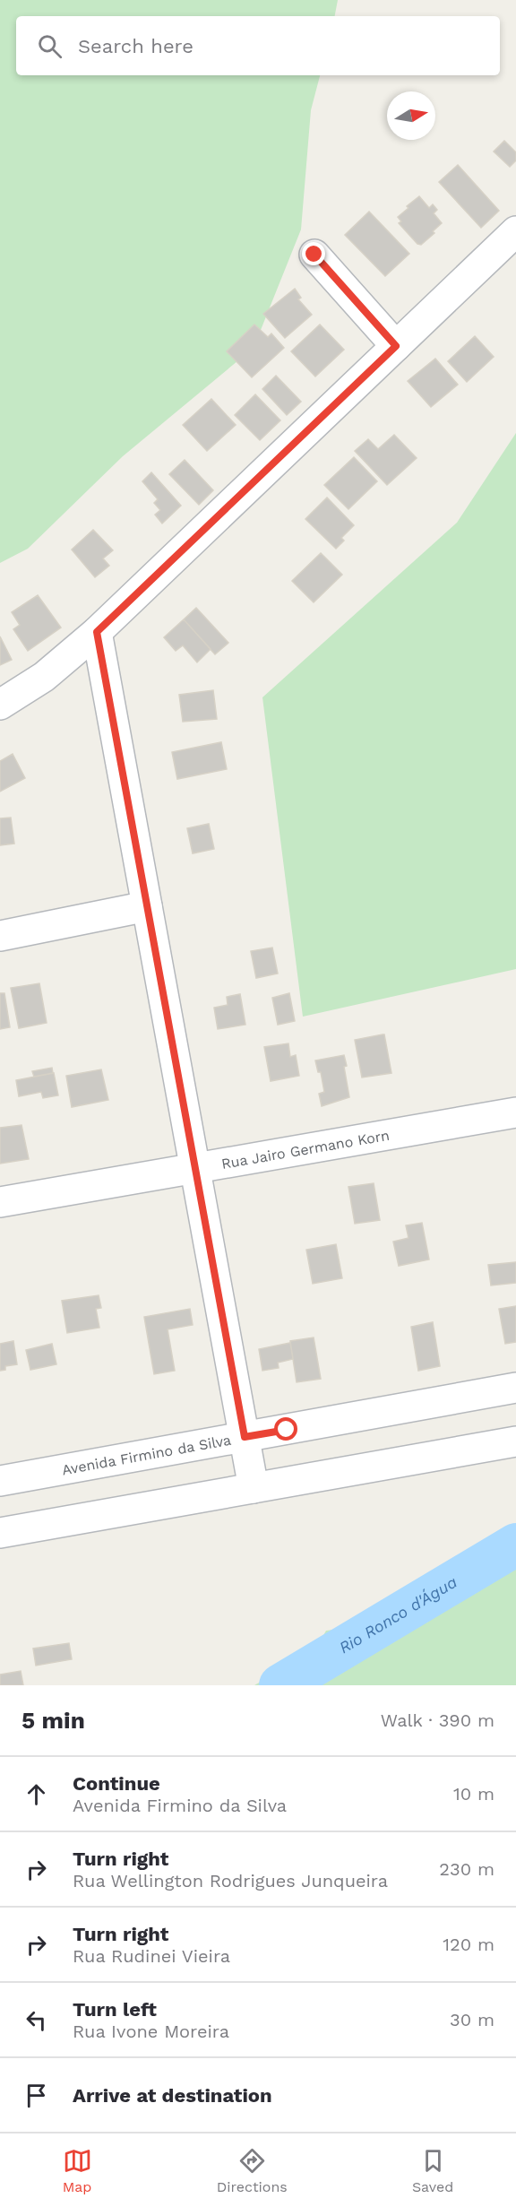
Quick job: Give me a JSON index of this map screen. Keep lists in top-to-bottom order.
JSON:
{
  "streets": {
    "street": ["Rua Jairo Germano Korn", "Avenida Firmino da Silva"]
  },
  "water": ["Rio Ronco d'Água"],
  "north": "right",
  "page": {
    "search": "Search here",
    "heading": ["5 min", "Walk · 390 m"],
    "list": [
      ["Continue", "Avenida Firmino da Silva", "10 m"],
      ["Turn right", "Rua Wellington Rodrigues Junqueira", "230 m"],
      ["Turn right", "Rua Rudinei Vieira", "120 m"],
      ["Turn left", "Rua Ivone Moreira", "30 m"],
      "Arrive at destination"
    ],
    "nav": ["Map", "Directions", "Saved"]
  }
}
